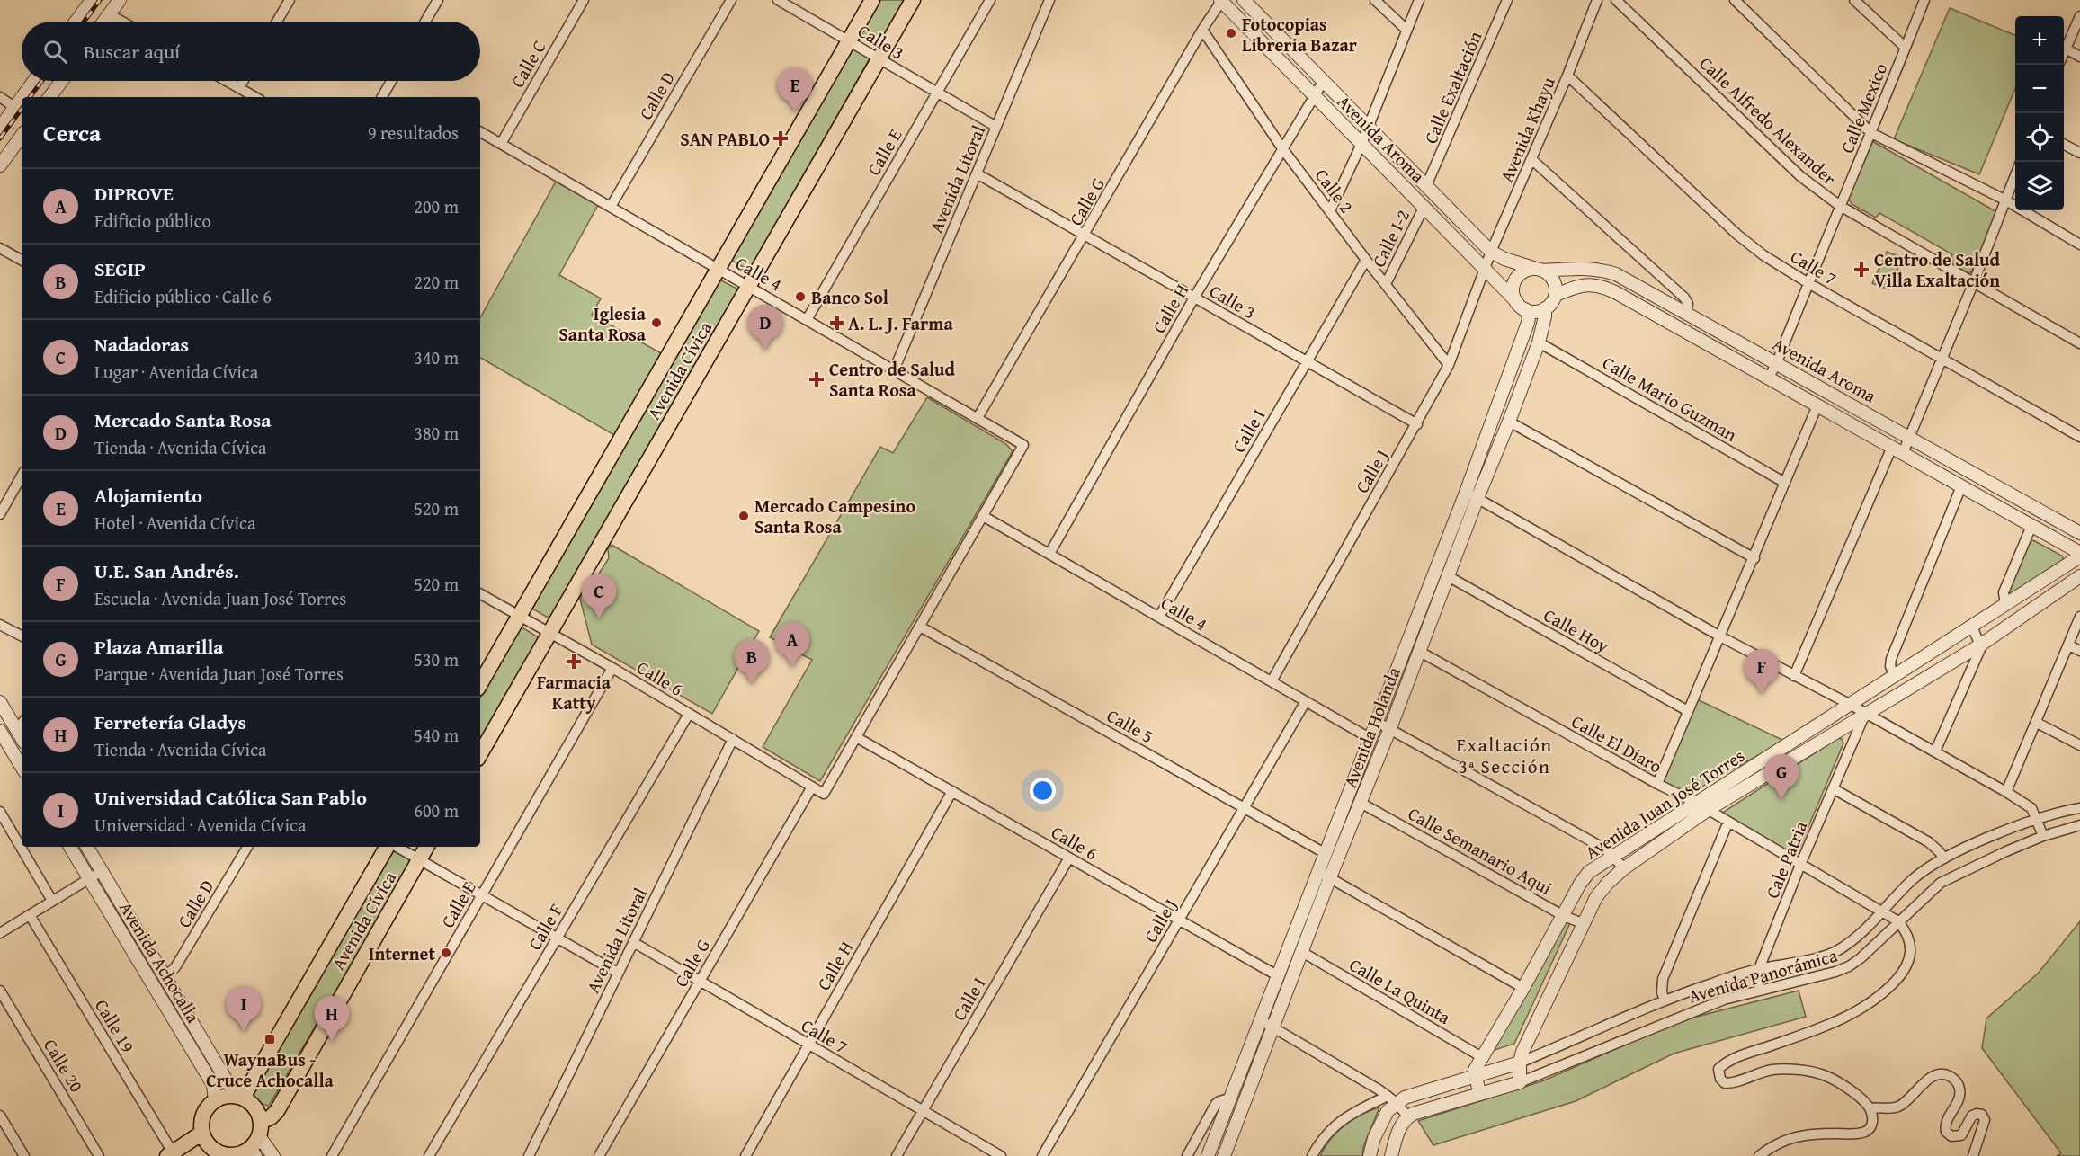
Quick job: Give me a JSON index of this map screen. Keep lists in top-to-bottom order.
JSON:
{
  "streets": {
    "main road": ["Avenida Cívica"],
    "street": [
      "Calle 3",
      "Calle C",
      "Calle Exaltación",
      "Calle D",
      "Calle Mexico",
      "Calle Alfredo Alexander",
      "Avenida Khayu",
      "Avenida Aroma",
      "Calle E",
      "Avenida Litoral",
      "Calle 2",
      "Calle G",
      "Calle I-2",
      "Calle 7",
      "Calle 4",
      "Calle H",
      "Calle Mario Guzman",
      "Calle I",
      "Calle J",
      "Calle Hoy",
      "Calle 6",
      "Calle 5",
      "Avenida Holanda",
      "Calle El Diaro",
      "Avenida Juan José Torres",
      "Calle Semanario Aqui",
      "Cale Patria",
      "Calle F",
      "Avenida Achocalla",
      "Avenida Panorámica",
      "Calle La Quinta",
      "Calle 19",
      "Calle 20"
    ]
  },
  "crossings": [
    ["Calle 3", "Calle E"],
    ["Calle 3", "Avenida Litoral"],
    ["Calle 3", "Calle G"],
    ["Calle 3", "Calle H"],
    ["Calle 3", "Avenida Cívica"],
    ["Calle 3", "Calle I"],
    ["Calle 3", "Calle J"],
    ["Calle C", "Calle 4"],
    ["Calle Exaltación", "Avenida Aroma"],
    ["Calle D", "Calle 4"],
    ["Calle D", "Avenida Achocalla"],
    ["Calle Mexico", "Calle Alfredo Alexander"],
    ["Calle Mexico", "Avenida Aroma"],
    ["Calle Mexico", "Calle 7"],
    ["Avenida Khayu", "Avenida Aroma"],
    ["Avenida Khayu", "Calle 7"],
    ["Avenida Khayu", "Calle J"],
    ["Avenida Aroma", "Calle G"],
    ["Avenida Aroma", "Calle I-2"],
    ["Avenida Aroma", "Calle H"],
    ["Avenida Aroma", "Calle J"],
    ["Avenida Aroma", "Avenida Holanda"],
    ["Avenida Aroma", "Avenida Juan José Torres"],
    ["Calle E", "Calle 4"],
    ["Calle E", "Calle 6"],
    ["Avenida Litoral", "Calle 7"],
    ["Avenida Litoral", "Calle 4"],
    ["Avenida Litoral", "Calle 6"],
    ["Calle 2", "Calle G"],
    ["Calle 2", "Calle I-2"],
    ["Calle 2", "Calle H"],
    ["Calle 2", "Calle I"],
    ["Calle 2", "Calle J"],
    ["Calle G", "Calle 7"],
    ["Calle G", "Calle 4"],
    ["Calle G", "Calle 6"],
    ["Calle 7", "Calle H"],
    ["Calle 7", "Calle I"],
    ["Calle 4", "Calle H"],
    ["Calle 4", "Avenida Cívica"],
    ["Calle 4", "Calle I"],
    ["Calle 4", "Calle J"],
    ["Calle 4", "Avenida Holanda"],
    ["Calle H", "Calle 6"],
    ["Avenida Cívica", "Calle 6"],
    ["Avenida Cívica", "Avenida Achocalla"],
    ["Calle Mario Guzman", "Avenida Holanda"],
    ["Calle I", "Calle 6"],
    ["Calle J", "Calle 6"],
    ["Calle J", "Calle 5"],
    ["Calle Hoy", "Avenida Holanda"],
    ["Calle 6", "Avenida Holanda"],
    ["Calle 6", "Calle F"],
    ["Calle 5", "Avenida Holanda"],
    ["Avenida Holanda", "Calle El Diaro"],
    ["Avenida Holanda", "Calle Semanario Aqui"],
    ["Avenida Holanda", "Calle La Quinta"],
    ["Calle El Diaro", "Avenida Juan José Torres"],
    ["Calle El Diaro", "Cale Patria"],
    ["Calle El Diaro", "Avenida Panorámica"],
    ["Avenida Juan José Torres", "Calle Semanario Aqui"],
    ["Avenida Juan José Torres", "Cale Patria"],
    ["Avenida Juan José Torres", "Avenida Panorámica"],
    ["Avenida Juan José Torres", "Calle La Quinta"],
    ["Cale Patria", "Avenida Panorámica"]
  ],
  "districts": ["Exaltación 3ª Sección"],
  "places": {
    "other": [
      "Fotocopias Libreria Bazar",
      "Banco Sol",
      "Iglesia Santa Rosa",
      "Mercado Campesino Santa Rosa",
      "Internet"
    ],
    "health": [
      "SAN PABLO",
      "Centro de Salud Villa Exaltación",
      "A. L. J. Farma",
      "Centro de Salud Santa Rosa",
      "Farmacia Katty"
    ],
    "transit": ["WaynaBus - Cruce Achocalla"]
  },
  "page": {
    "map_buttons": ["+", "−"],
    "search": "Buscar aquí",
    "pins": [
      "E",
      "D",
      "C",
      "A",
      "B",
      "F",
      "G",
      "I",
      "H"
    ],
    "heading": ["Cerca", "9 resultados"],
    "list": [
      {
        "mark": "A",
        "name": "DIPROVE",
        "note": "Edificio público",
        "value": "200 m"
      },
      {
        "mark": "B",
        "name": "SEGIP",
        "note": "Edificio público · Calle 6",
        "value": "220 m"
      },
      {
        "mark": "C",
        "name": "Nadadoras",
        "note": "Lugar · Avenida Cívica",
        "value": "340 m"
      },
      {
        "mark": "D",
        "name": "Mercado Santa Rosa",
        "note": "Tienda · Avenida Cívica",
        "value": "380 m"
      },
      {
        "mark": "E",
        "name": "Alojamiento",
        "note": "Hotel · Avenida Cívica",
        "value": "520 m"
      },
      {
        "mark": "F",
        "name": "U.E. San Andrés.",
        "note": "Escuela · Avenida Juan José Torres",
        "value": "520 m"
      },
      {
        "mark": "G",
        "name": "Plaza Amarilla",
        "note": "Parque · Avenida Juan José Torres",
        "value": "530 m"
      },
      {
        "mark": "H",
        "name": "Ferretería Gladys",
        "note": "Tienda · Avenida Cívica",
        "value": "540 m"
      },
      {
        "mark": "I",
        "name": "Universidad Católica San Pablo",
        "note": "Universidad · Avenida Cívica",
        "value": "600 m"
      }
    ]
  }
}
